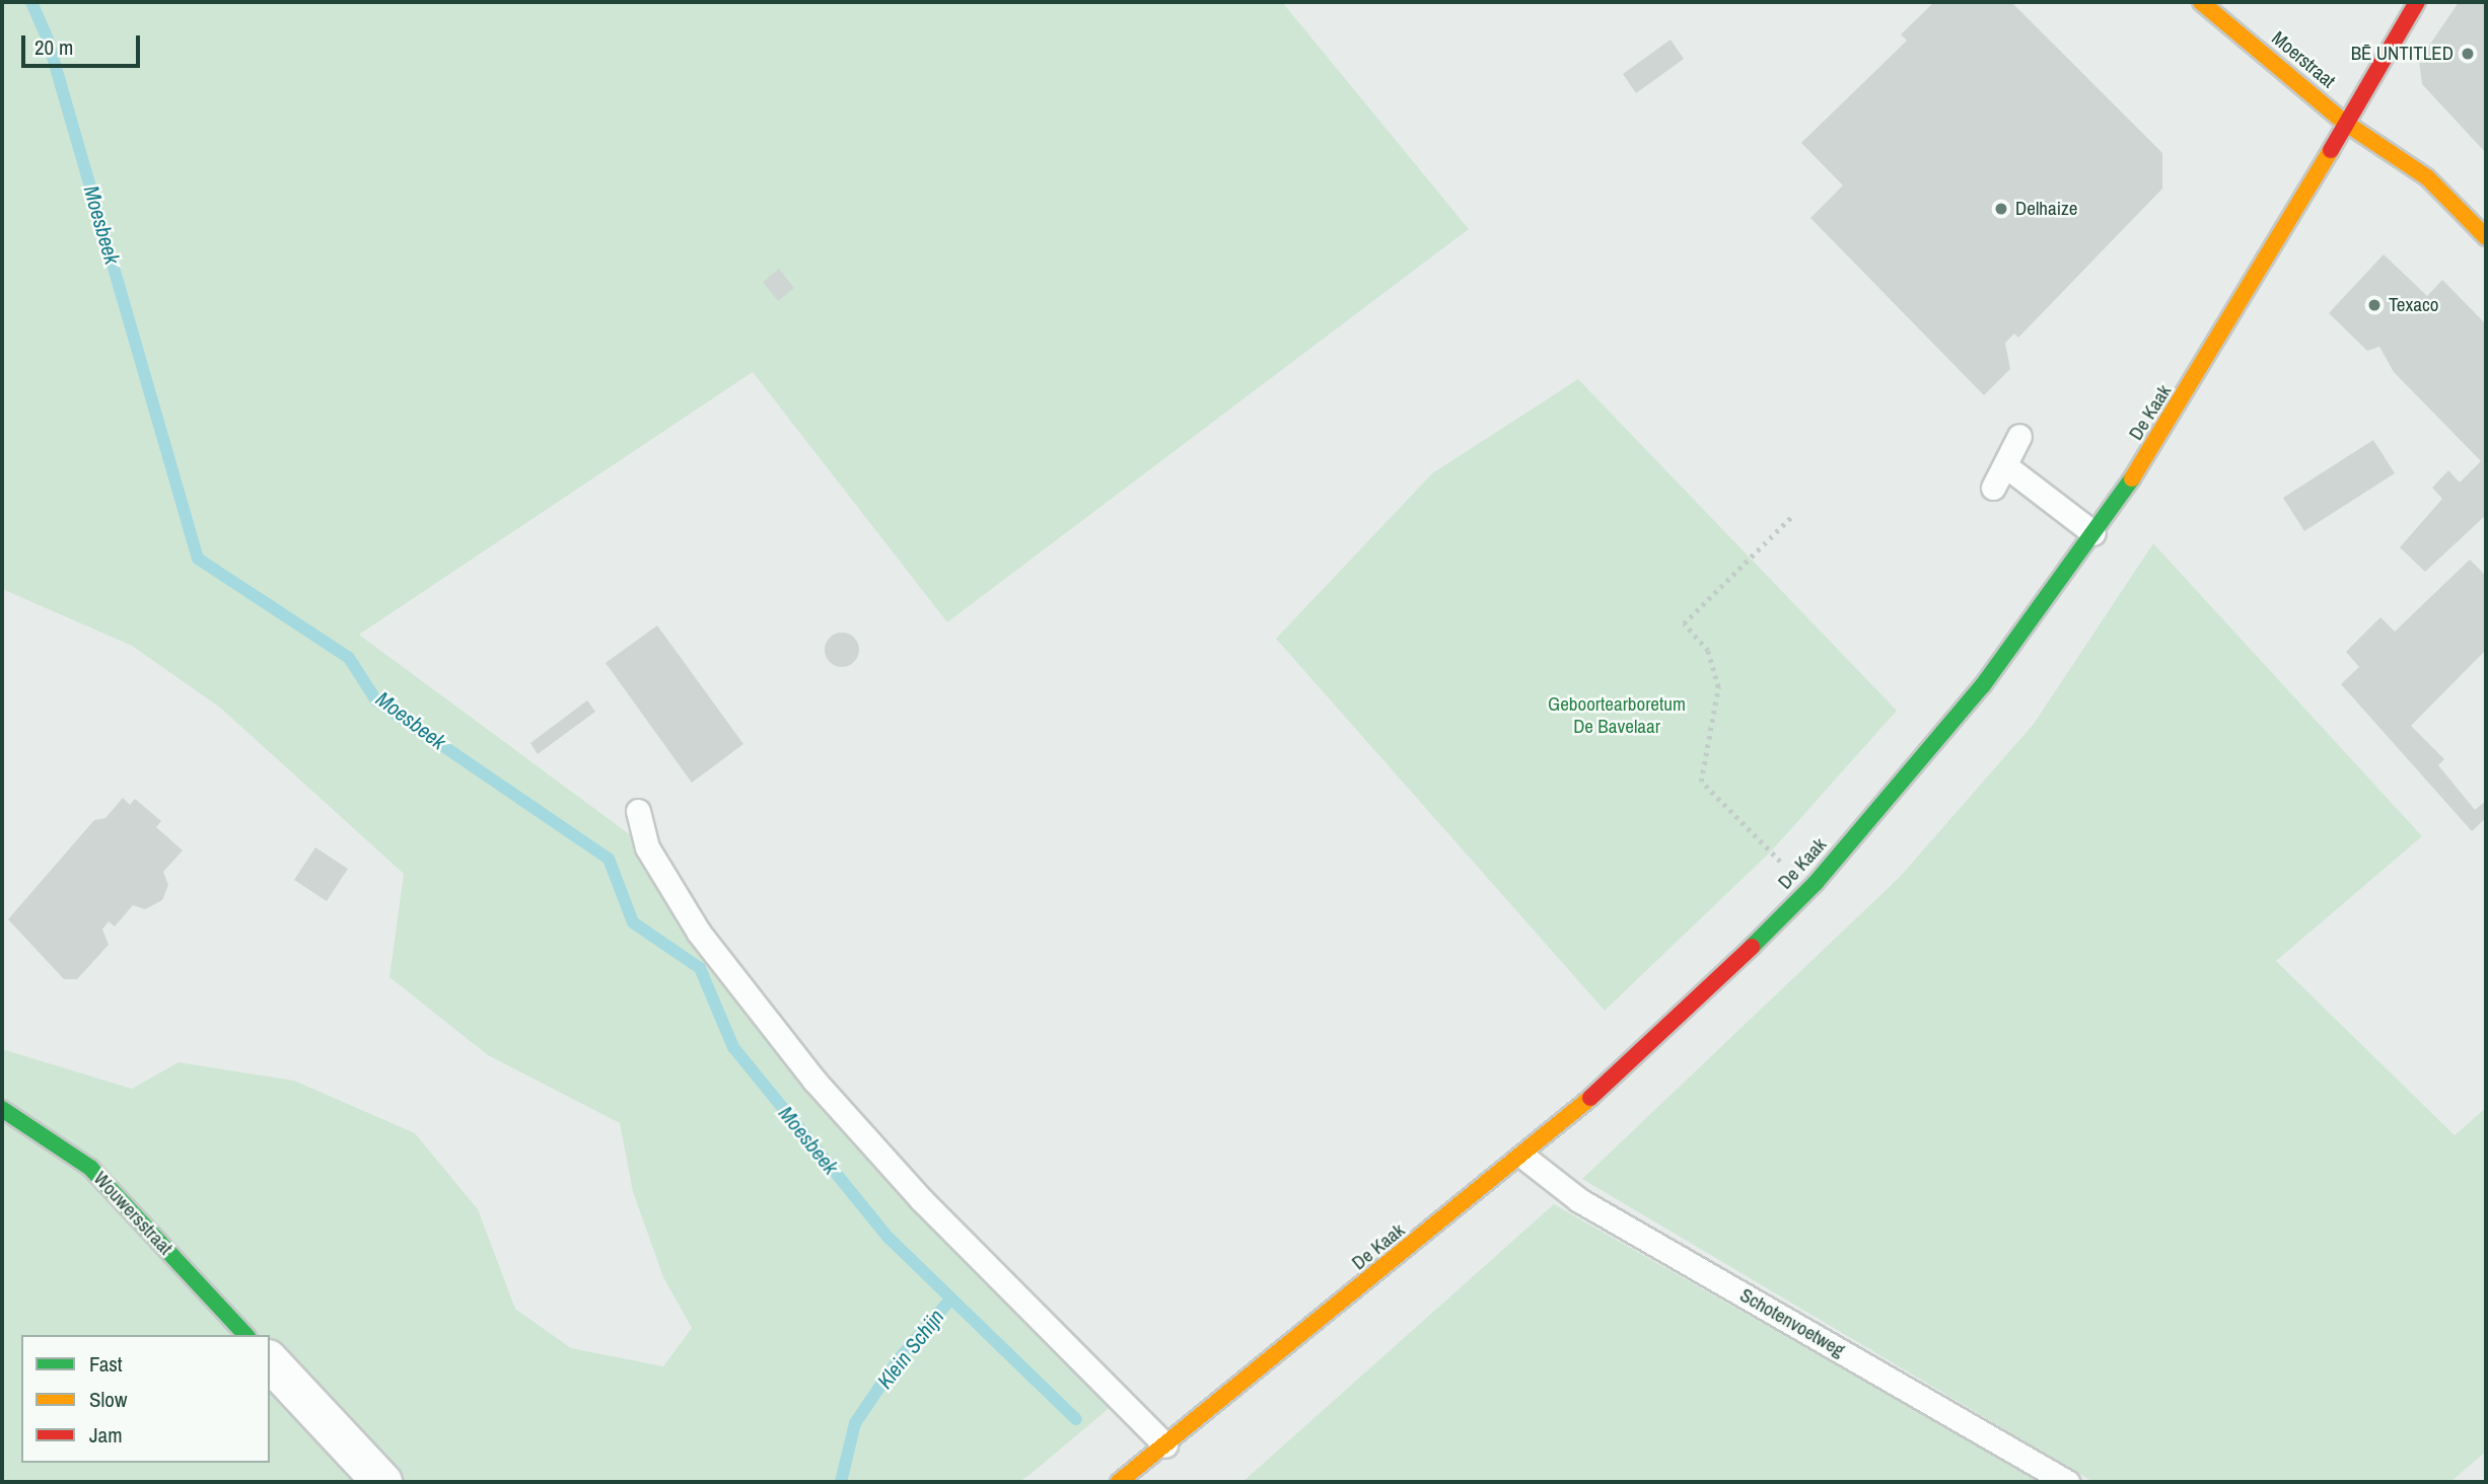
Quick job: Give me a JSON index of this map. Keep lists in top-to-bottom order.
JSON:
{
  "streets": {
    "main road": ["Moerstraat", "De Kaak", "Wouwersstraat"],
    "lane": ["Schotenvoetweg"]
  },
  "crossings": [
    ["Moerstraat", "De Kaak"],
    ["De Kaak", "Schotenvoetweg"]
  ],
  "water": ["Moesbeek", "Klein Schijn"],
  "parks": ["Geboortearboretum De Bavelaar"],
  "places": ["BĒ UNTITLED", "Delhaize", "Texaco"],
  "legend": ["Fast", "Slow", "Jam"],
  "scale_bar": "20 m"
}
